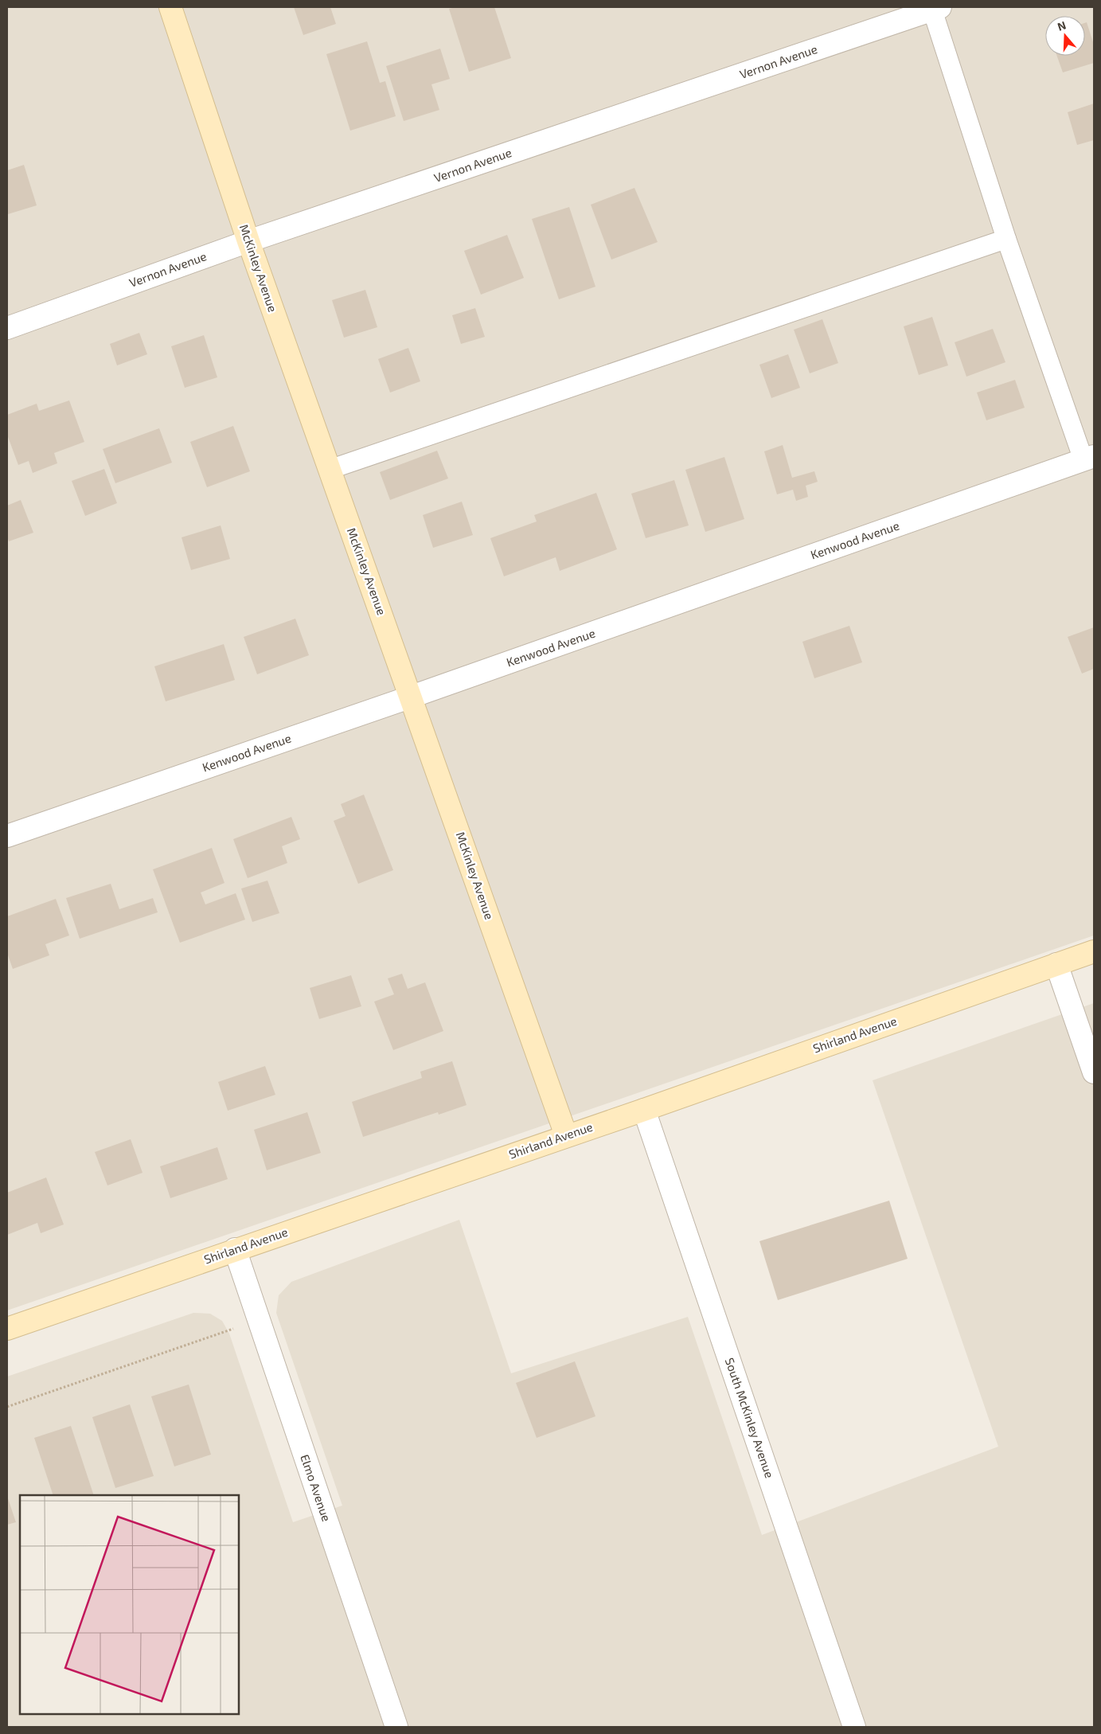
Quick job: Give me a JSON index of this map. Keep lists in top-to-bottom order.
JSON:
{
  "streets": {
    "street": [
      "Vernon Avenue",
      "McKinley Avenue",
      "Kenwood Avenue",
      "Shirland Avenue",
      "South McKinley Avenue",
      "Elmo Avenue"
    ]
  },
  "crossings": [
    ["Vernon Avenue", "McKinley Avenue"],
    ["McKinley Avenue", "Kenwood Avenue"],
    ["McKinley Avenue", "Shirland Avenue"],
    ["Shirland Avenue", "South McKinley Avenue"],
    ["Shirland Avenue", "Elmo Avenue"]
  ],
  "north": "top"
}
